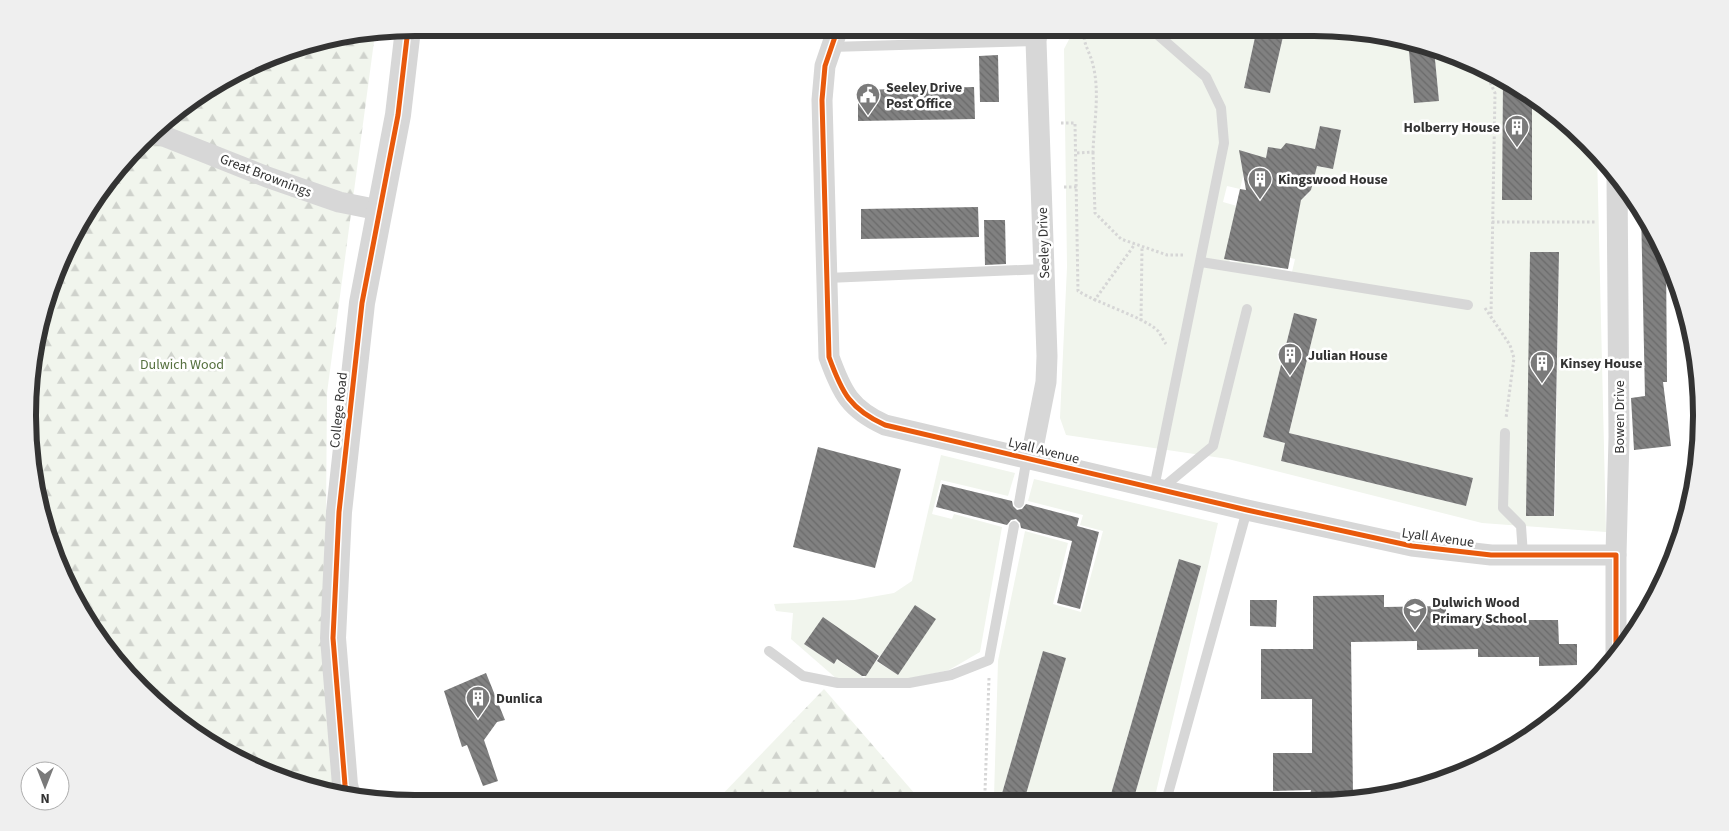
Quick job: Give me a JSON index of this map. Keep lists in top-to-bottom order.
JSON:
{
  "streets": {
    "street": [
      "Great Brownings",
      "Seeley Drive",
      "College Road",
      "Bowen Drive",
      "Lyall Avenue"
    ]
  },
  "crossings": [
    ["Great Brownings", "College Road"],
    ["Seeley Drive", "Lyall Avenue"],
    ["Bowen Drive", "Lyall Avenue"]
  ],
  "parks": ["Dulwich Wood"],
  "places": {
    "public building": ["Seeley Drive Post Office"],
    "building": [
      "Holberry House",
      "Kingswood House",
      "Julian House",
      "Kinsey House",
      "Dunlica"
    ],
    "school or university": ["Dulwich Wood Primary School"]
  },
  "north": "bottom"
}
